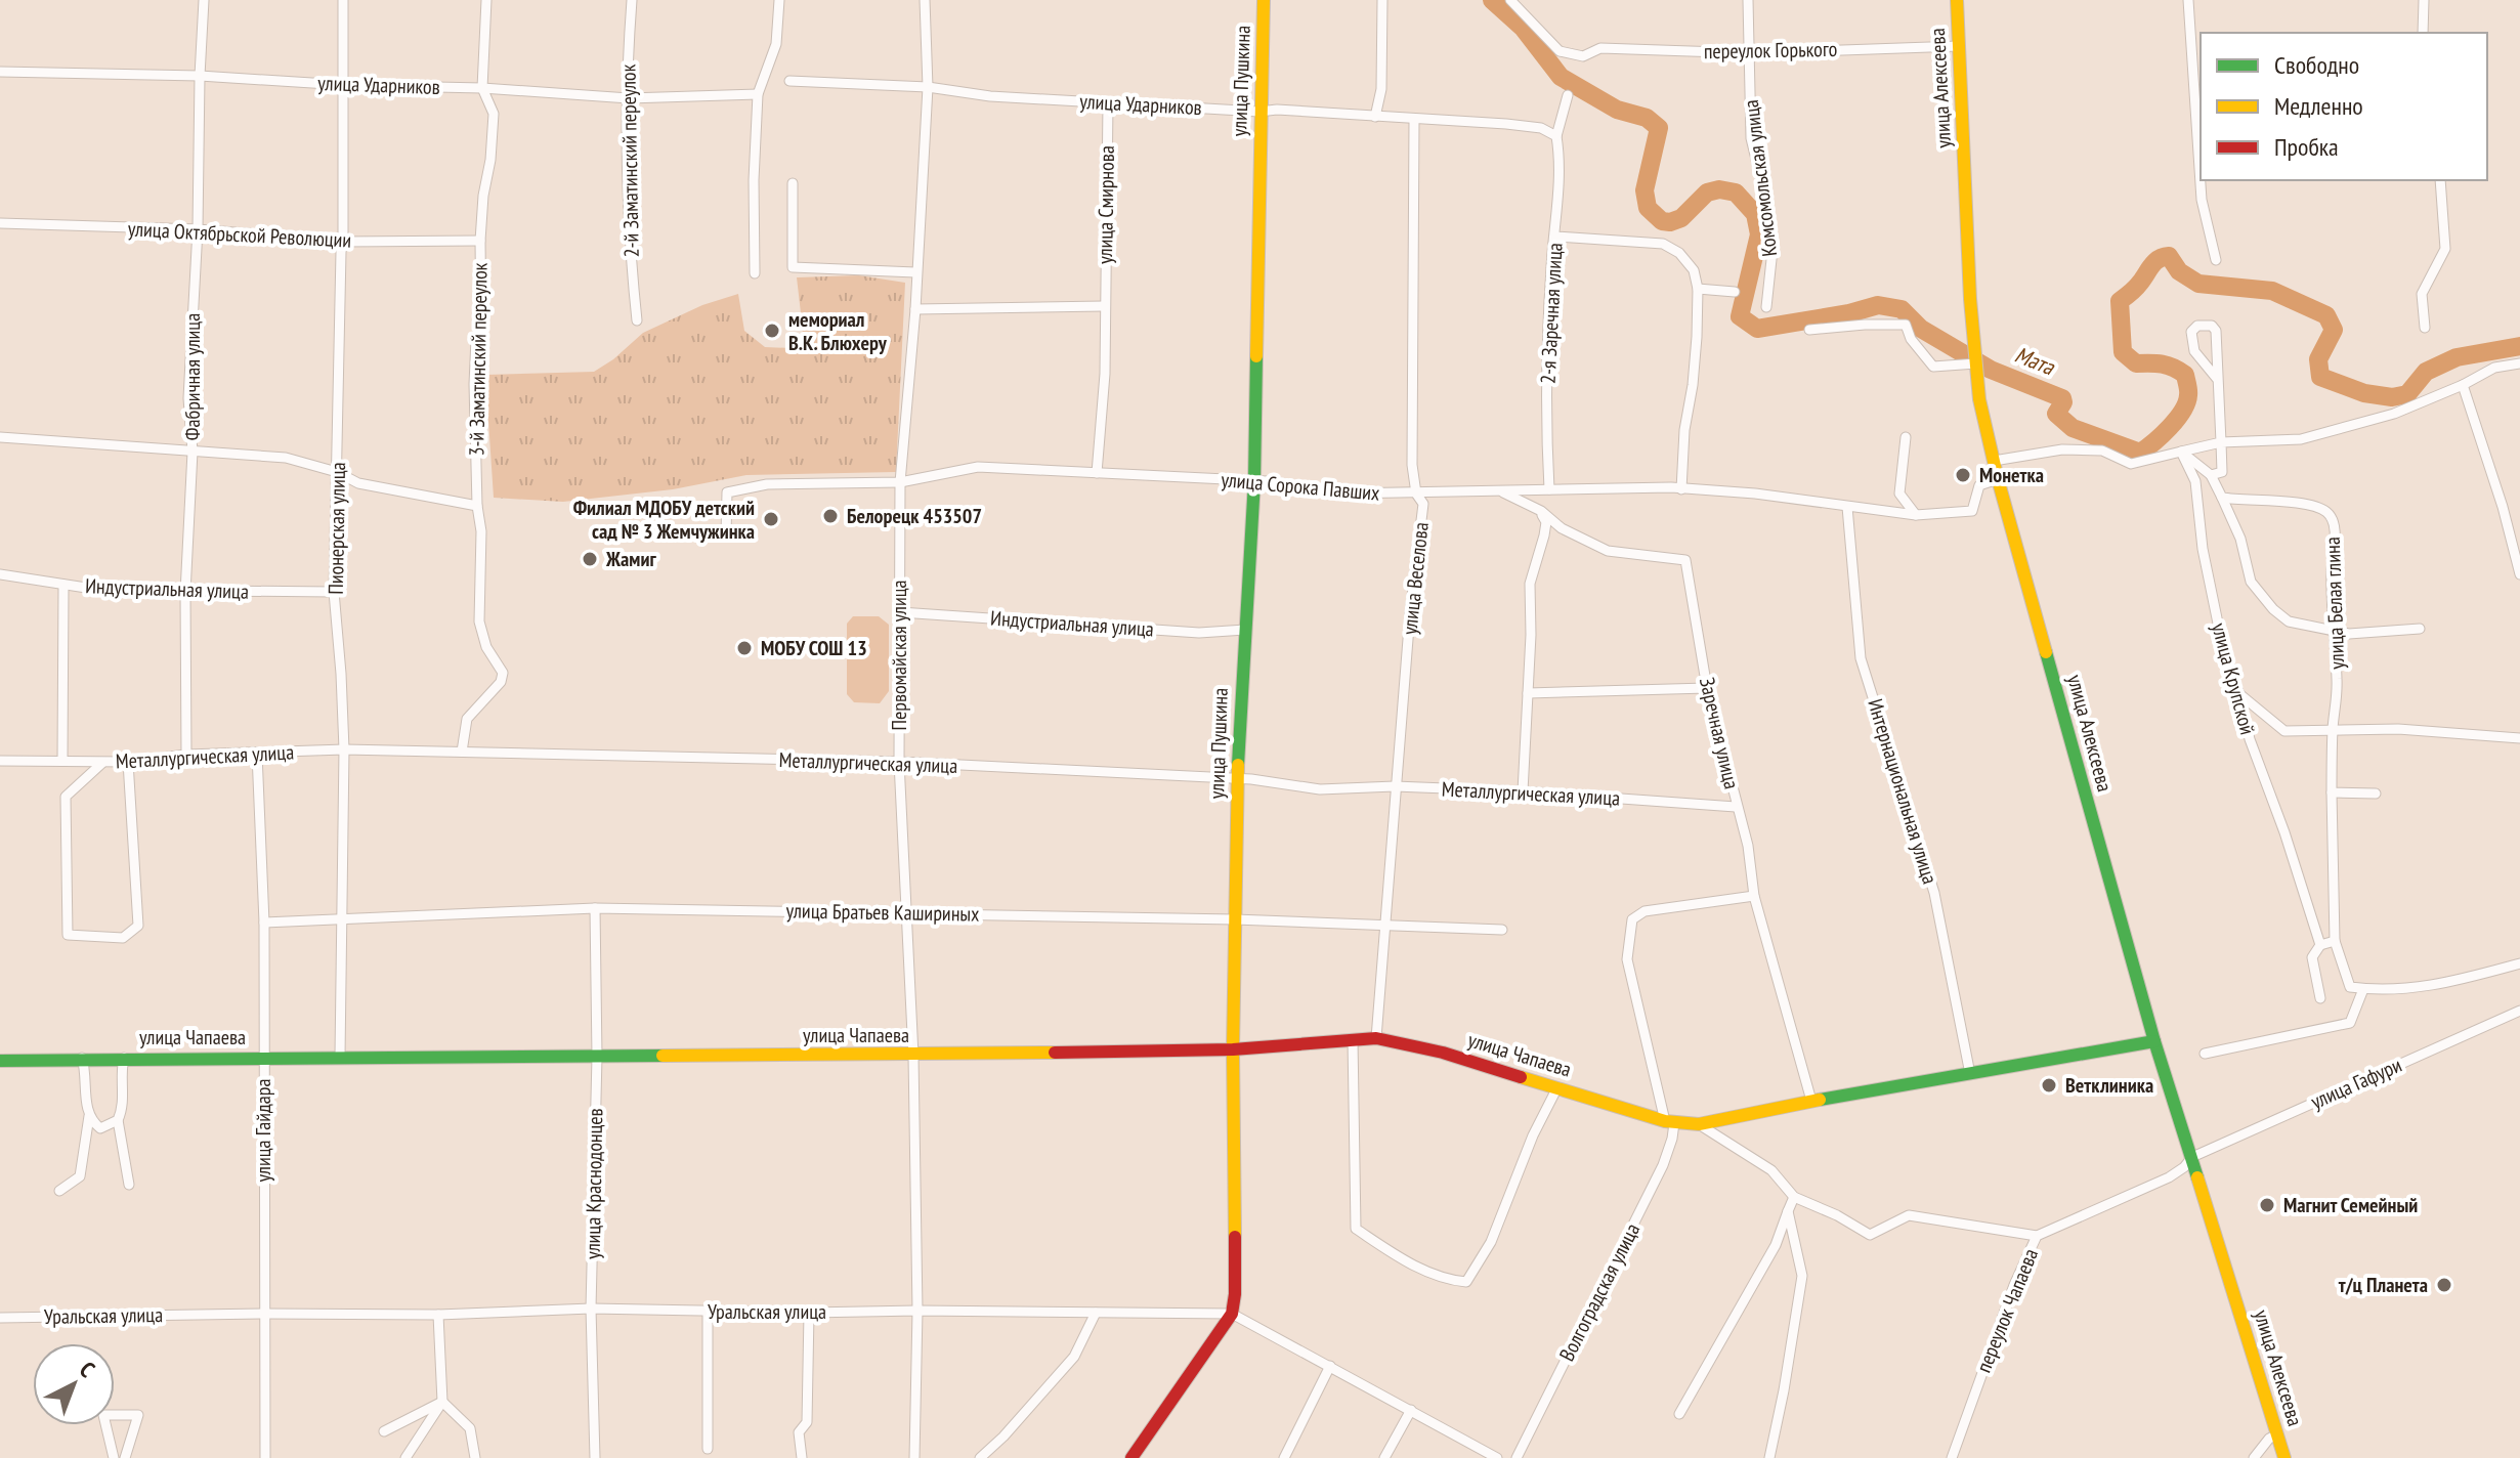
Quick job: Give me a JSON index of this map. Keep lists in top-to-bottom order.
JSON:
{
  "streets": {
    "street": [
      "переулок Горького",
      "улица Пушкина",
      "улица Ударников",
      "улица Алексеева",
      "2-й Заматинский переулок",
      "Комсомольская улица",
      "улица Смирнова",
      "улица Октябрьской Революции",
      "2-я Заречная улица",
      "3-й Заматинский переулок",
      "Фабричная улица",
      "улица Сорока Павших",
      "Пионерская улица",
      "улица Веселова",
      "Индустриальная улица",
      "улица Белая глина",
      "Первомайская улица",
      "улица Крупской",
      "Заречная улица",
      "Металлургическая улица",
      "Интернациональная улица",
      "улица Братьев Кашириных",
      "улица Чапаева",
      "улица Гафури",
      "улица Гайдара",
      "улица Краснодонцев",
      "Волгоградская улица",
      "переулок Чапаева",
      "Уральская улица"
    ]
  },
  "crossings": [
    ["переулок Горького", "улица Алексеева"],
    ["переулок Горького", "Комсомольская улица"],
    ["улица Пушкина", "улица Ударников"],
    ["улица Пушкина", "улица Сорока Павших"],
    ["улица Пушкина", "Индустриальная улица"],
    ["улица Пушкина", "Металлургическая улица"],
    ["улица Пушкина", "улица Братьев Кашириных"],
    ["улица Пушкина", "улица Чапаева"],
    ["улица Пушкина", "Уральская улица"],
    ["улица Ударников", "2-й Заматинский переулок"],
    ["улица Ударников", "улица Смирнова"],
    ["улица Ударников", "2-я Заречная улица"],
    ["улица Ударников", "3-й Заматинский переулок"],
    ["улица Ударников", "Фабричная улица"],
    ["улица Ударников", "Пионерская улица"],
    ["улица Ударников", "улица Веселова"],
    ["улица Ударников", "Первомайская улица"],
    ["улица Алексеева", "улица Сорока Павших"],
    ["улица Алексеева", "улица Чапаева"],
    ["улица Алексеева", "улица Гафури"],
    ["улица Алексеева", "переулок Чапаева"],
    ["улица Смирнова", "улица Сорока Павших"],
    ["улица Октябрьской Революции", "3-й Заматинский переулок"],
    ["улица Октябрьской Революции", "Фабричная улица"],
    ["улица Октябрьской Революции", "Пионерская улица"],
    ["2-я Заречная улица", "улица Сорока Павших"],
    ["3-й Заматинский переулок", "Металлургическая улица"],
    ["Фабричная улица", "Индустриальная улица"],
    ["Фабричная улица", "Металлургическая улица"],
    ["улица Сорока Павших", "улица Веселова"],
    ["улица Сорока Павших", "Первомайская улица"],
    ["улица Сорока Павших", "Заречная улица"],
    ["улица Сорока Павших", "Интернациональная улица"],
    ["Пионерская улица", "Индустриальная улица"],
    ["Пионерская улица", "Металлургическая улица"],
    ["Пионерская улица", "улица Братьев Кашириных"],
    ["Пионерская улица", "улица Чапаева"],
    ["улица Веселова", "Металлургическая улица"],
    ["улица Веселова", "улица Братьев Кашириных"],
    ["улица Веселова", "улица Чапаева"],
    ["Индустриальная улица", "Первомайская улица"],
    ["Первомайская улица", "Металлургическая улица"],
    ["Первомайская улица", "улица Братьев Кашириных"],
    ["Первомайская улица", "улица Чапаева"],
    ["Первомайская улица", "Уральская улица"],
    ["Заречная улица", "Металлургическая улица"],
    ["Заречная улица", "улица Чапаева"],
    ["Металлургическая улица", "улица Гайдара"],
    ["Интернациональная улица", "улица Чапаева"],
    ["улица Братьев Кашириных", "улица Гайдара"],
    ["улица Братьев Кашириных", "улица Краснодонцев"],
    ["улица Чапаева", "улица Гайдара"],
    ["улица Чапаева", "улица Краснодонцев"],
    ["улица Чапаева", "Волгоградская улица"],
    ["улица Чапаева", "переулок Чапаева"],
    ["улица Гафури", "переулок Чапаева"],
    ["улица Гайдара", "Уральская улица"],
    ["улица Краснодонцев", "Уральская улица"]
  ],
  "water": ["Мата"],
  "places": [
    "мемориал В.К. Блюхеру",
    "Монетка",
    "Белорецк 453507",
    "Филиал МДОБУ детский сад № 3 Жемчужинка",
    "Жамиг",
    "МОБУ СОШ 13",
    "Ветклиника",
    "Магнит Семейный",
    "т/ц Планета"
  ],
  "legend": ["Свободно", "Медленно", "Пробка"],
  "north": "top right"
}
